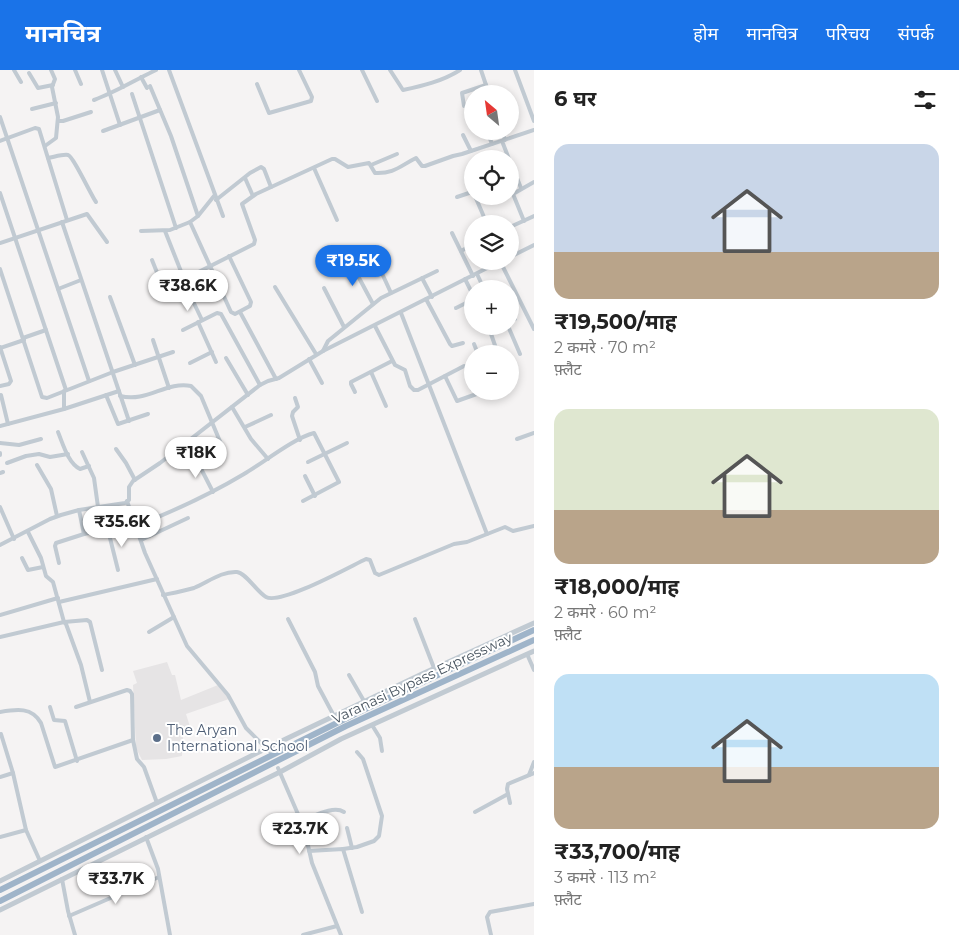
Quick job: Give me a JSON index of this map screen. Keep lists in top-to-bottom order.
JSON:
{
  "streets": {
    "highway": ["Varanasi Bypass Expressway"]
  },
  "places": ["The Aryan International School"],
  "north": "top left",
  "page": {
    "header": "मानचित्र",
    "nav": [
      "होम",
      "मानचित्र",
      "परिचय",
      "संपर्क"
    ],
    "heading": "6 घर",
    "map_buttons": ["+", "−"],
    "list": [
      {
        "name": "₹19,500/माह",
        "note": "2 कमरे · 70 m² · फ़्लैट"
      },
      {
        "name": "₹18,000/माह",
        "note": "2 कमरे · 60 m² · फ़्लैट"
      },
      {
        "name": "₹33,700/माह",
        "note": "3 कमरे · 113 m² · फ़्लैट"
      }
    ],
    "price": [
      "₹19.5K",
      "₹38.6K",
      "₹18K",
      "₹35.6K",
      "₹23.7K",
      "₹33.7K"
    ]
  }
}
